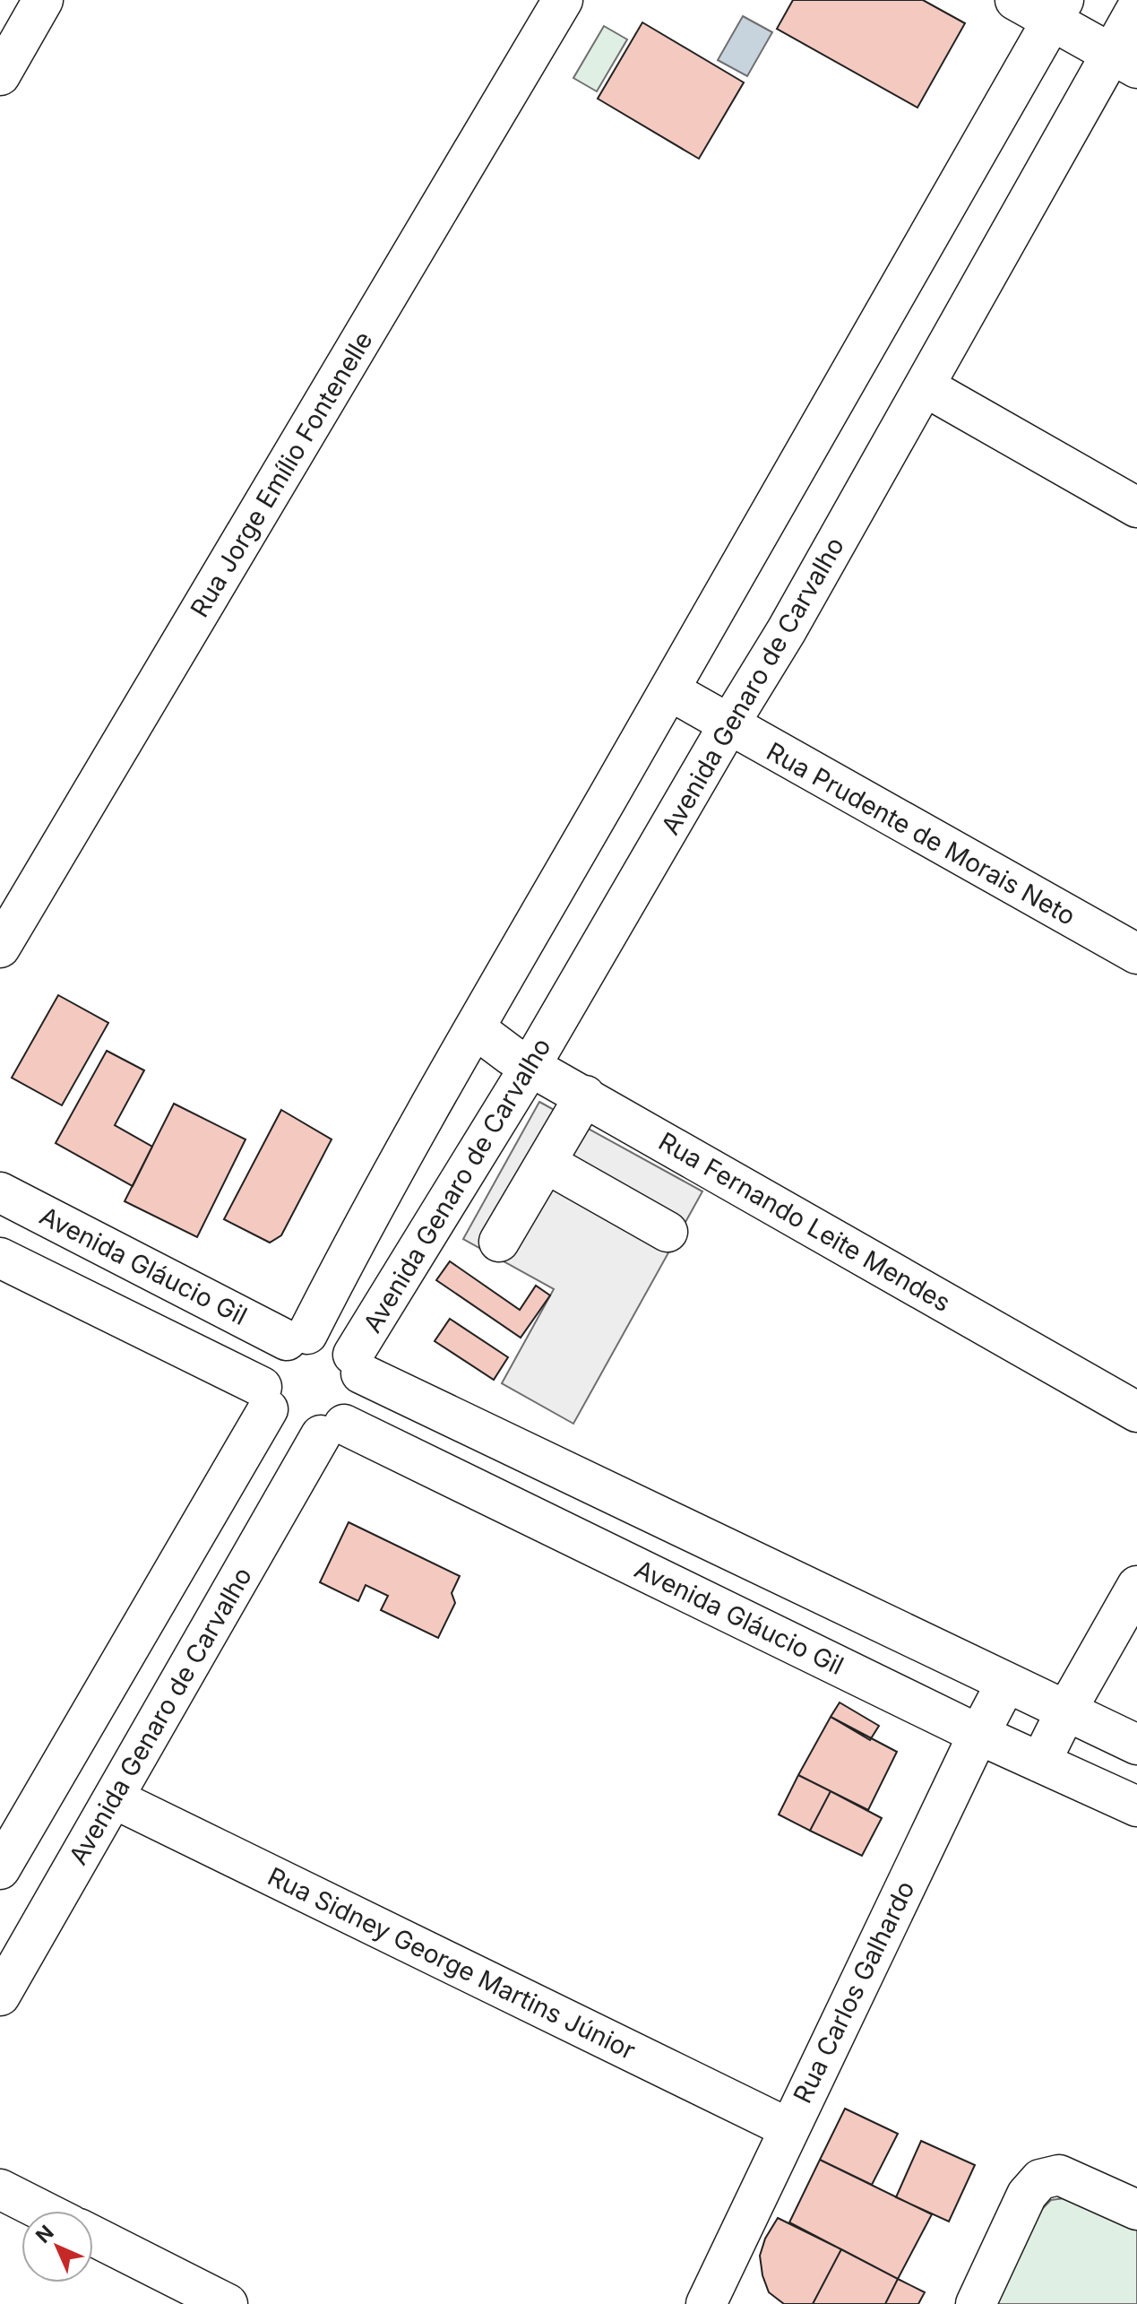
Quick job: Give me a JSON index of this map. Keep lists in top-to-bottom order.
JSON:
{
  "streets": {
    "street": [
      "Rua Jorge Emílio Fontenelle",
      "Avenida Genaro de Carvalho",
      "Rua Prudente de Morais Neto",
      "Rua Fernando Leite Mendes",
      "Avenida Gláucio Gil",
      "Rua Sidney George Martins Júnior",
      "Rua Carlos Galhardo"
    ]
  },
  "crossings": [
    ["Avenida Genaro de Carvalho", "Rua Prudente de Morais Neto"],
    ["Avenida Genaro de Carvalho", "Rua Fernando Leite Mendes"],
    ["Avenida Genaro de Carvalho", "Avenida Gláucio Gil"],
    ["Avenida Genaro de Carvalho", "Rua Sidney George Martins Júnior"],
    ["Avenida Gláucio Gil", "Rua Carlos Galhardo"],
    ["Rua Sidney George Martins Júnior", "Rua Carlos Galhardo"]
  ],
  "north": "top left"
}
